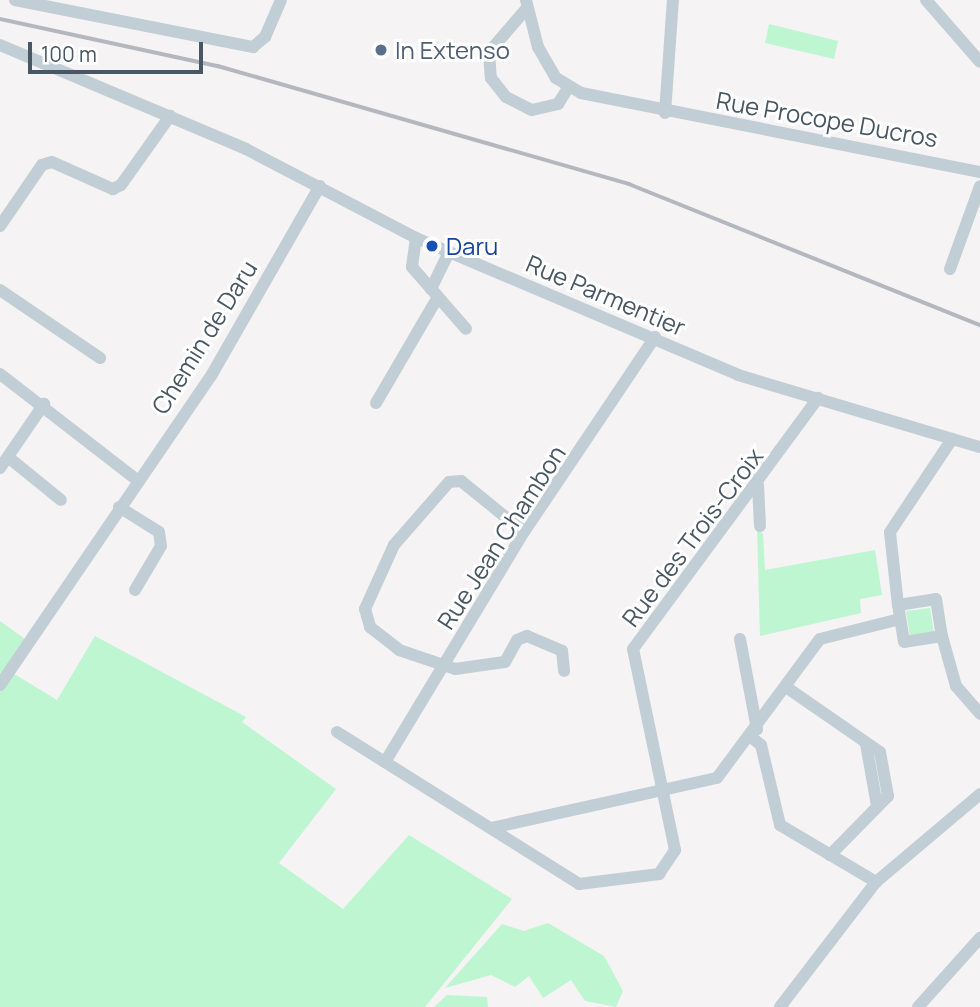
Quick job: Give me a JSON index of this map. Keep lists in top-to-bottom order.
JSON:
{
  "streets": {
    "street": [
      "Rue Procope Ducros",
      "Rue Parmentier",
      "Chemin de Daru",
      "Rue Jean Chambon",
      "Rue des Trois-Croix"
    ]
  },
  "crossings": [
    ["Rue Parmentier", "Chemin de Daru"],
    ["Rue Parmentier", "Rue Jean Chambon"],
    ["Rue Parmentier", "Rue des Trois-Croix"],
    ["Rue Jean Chambon", "Rue des Trois-Croix"]
  ],
  "places": ["In Extenso", "Daru"],
  "scale_bar": "100 m"
}
